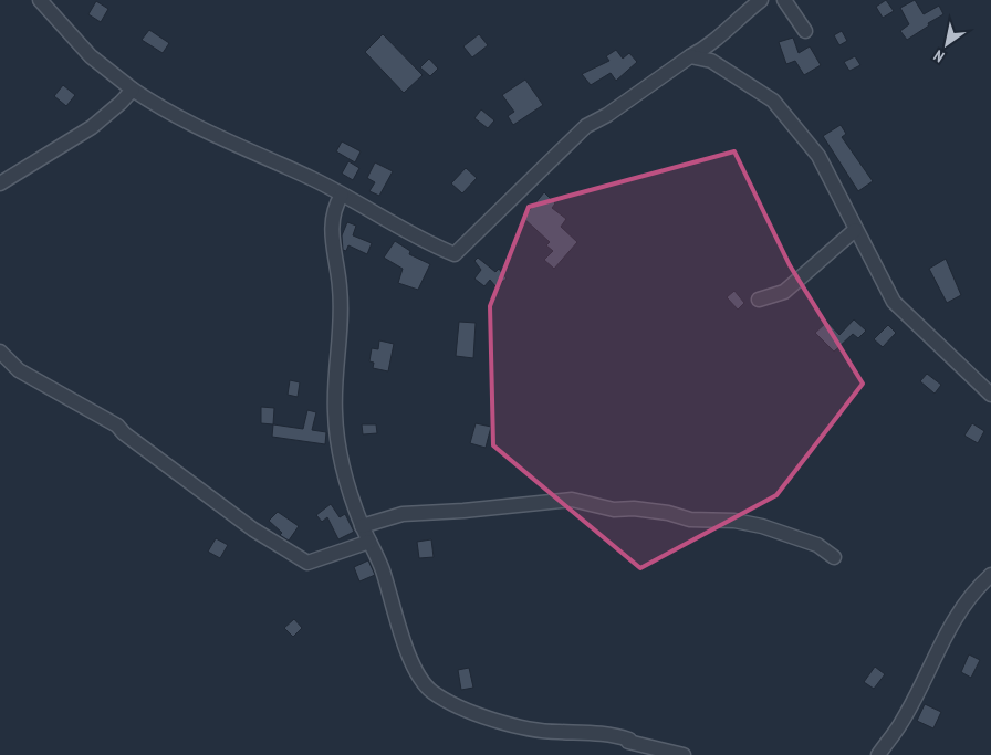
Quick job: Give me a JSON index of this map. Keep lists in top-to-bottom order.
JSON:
{
  "north": "bottom left"
}
